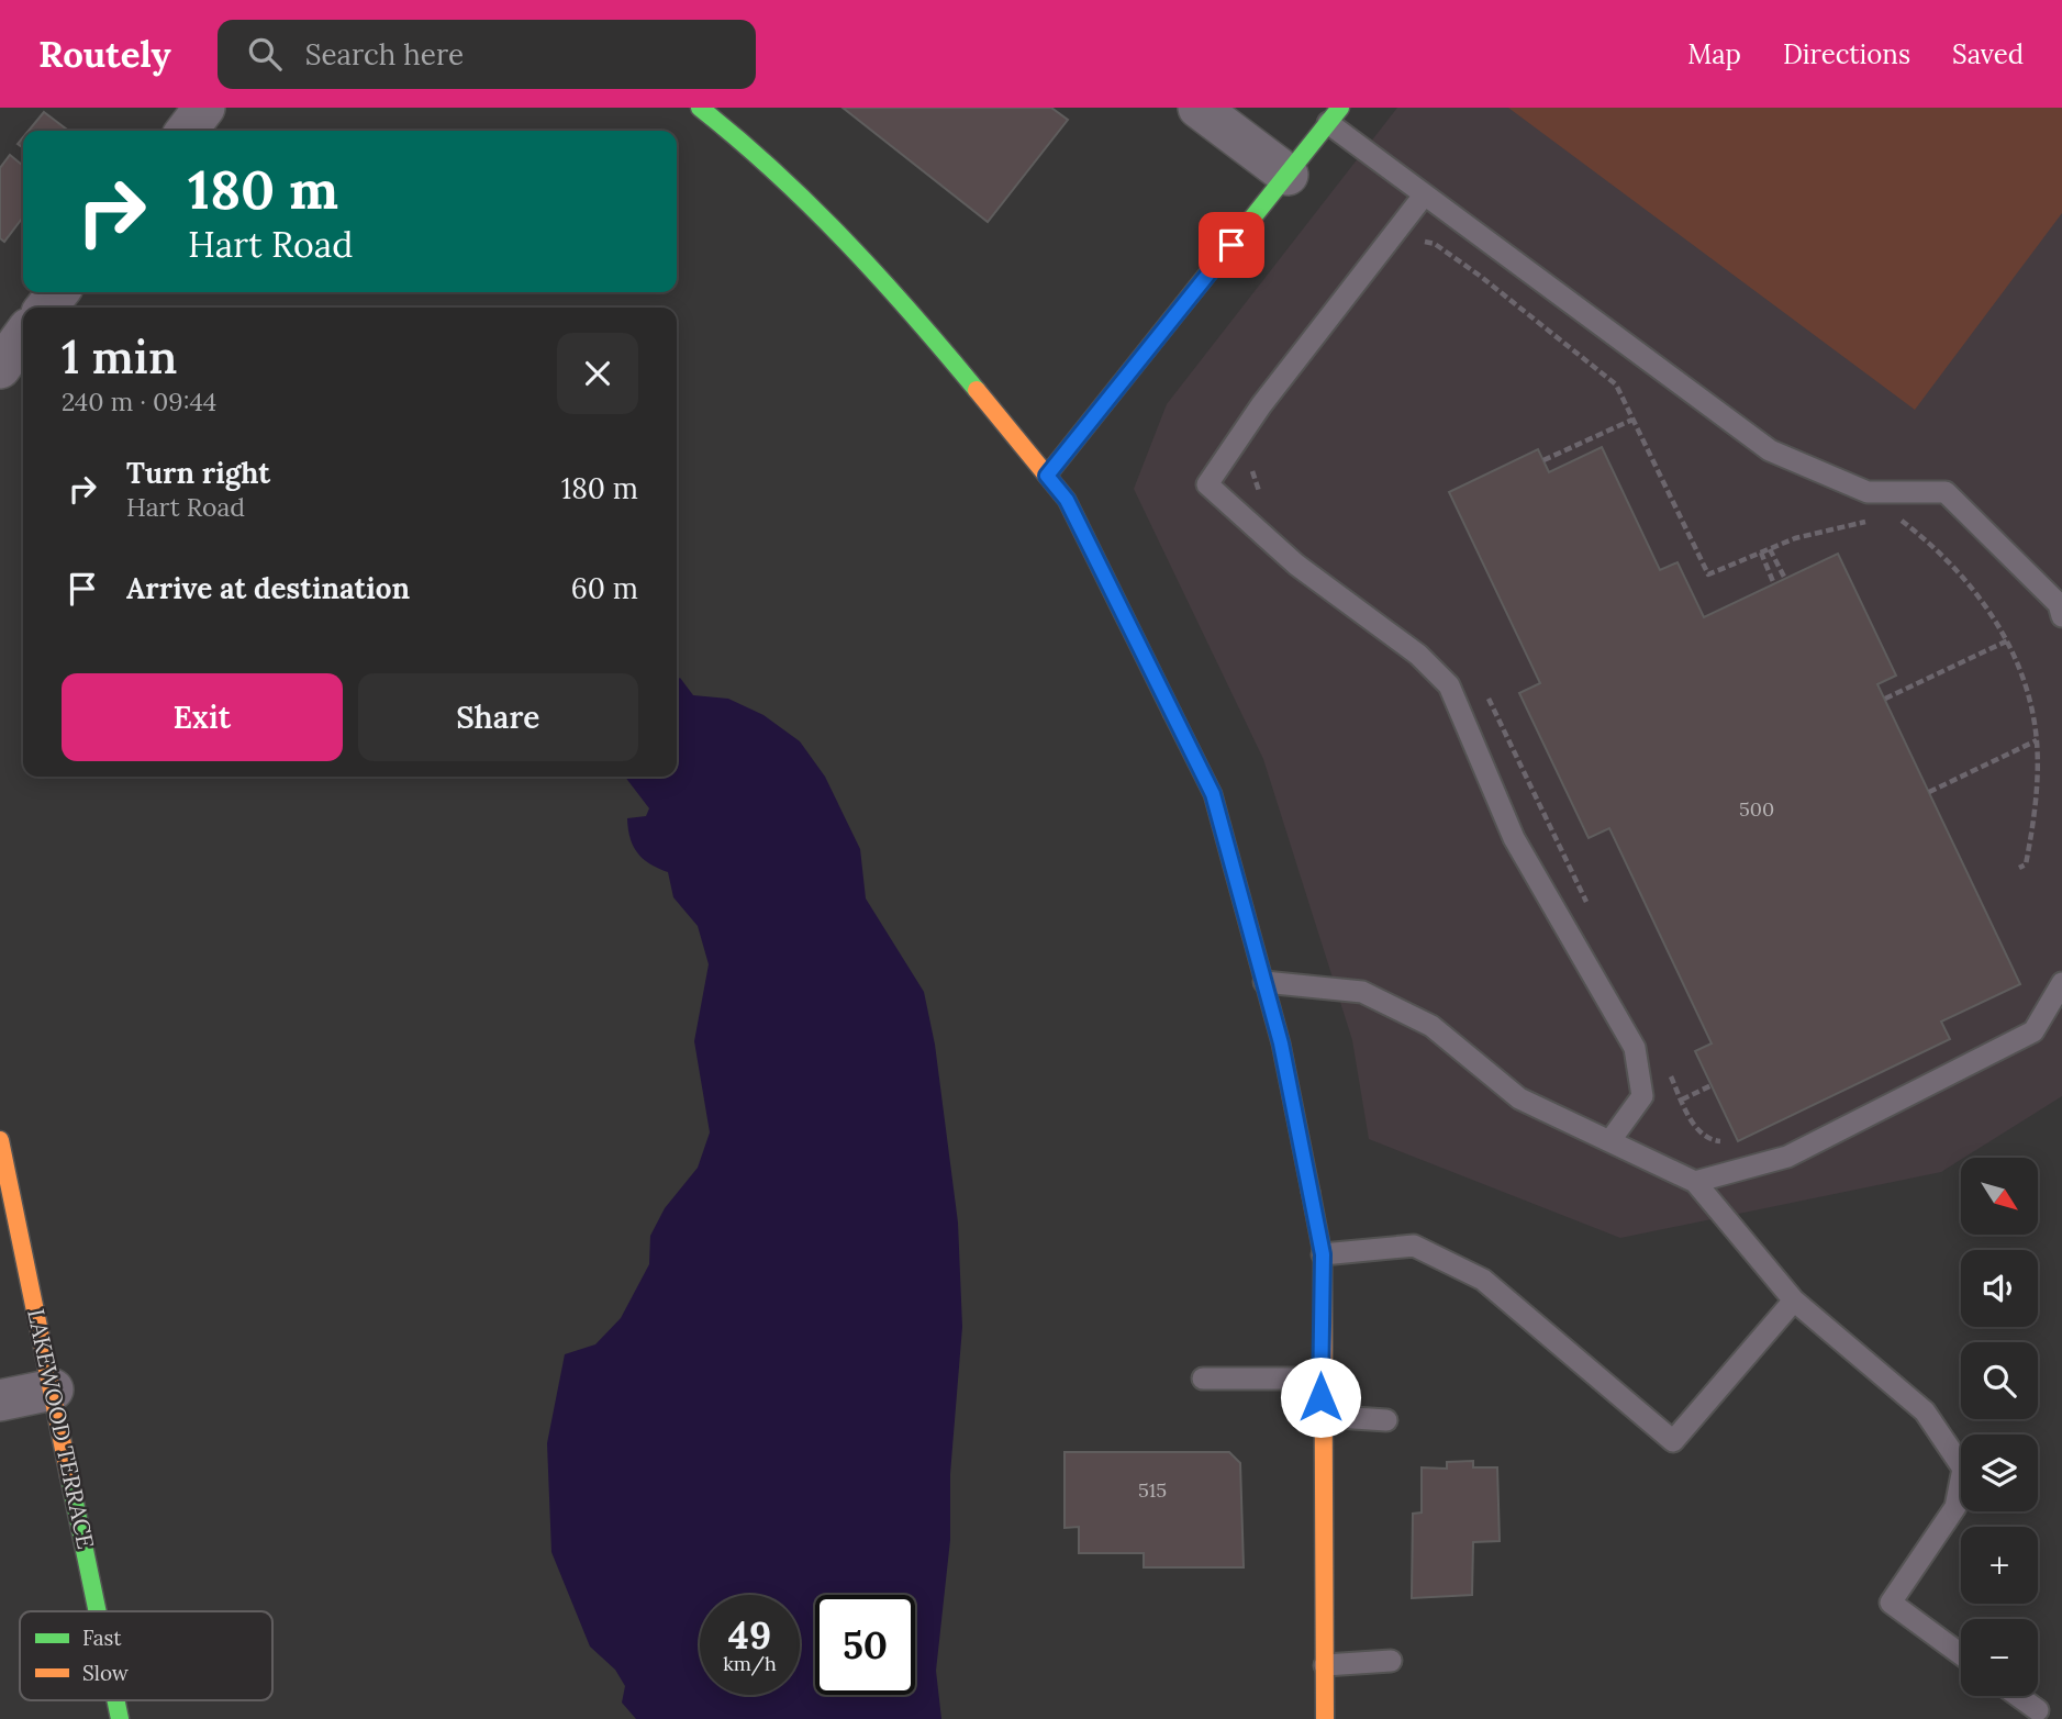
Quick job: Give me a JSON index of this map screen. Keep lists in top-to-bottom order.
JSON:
{
  "streets": {
    "main road": ["LAKEWOOD TERRACE"]
  },
  "house_numbers": ["500", "515"],
  "legend": ["Fast", "Slow"],
  "north": "bottom right",
  "page": {
    "header": "Routely",
    "search": "Search here",
    "nav": ["Map", "Directions", "Saved"],
    "turn": ["180 m", "Hart Road"],
    "heading": ["1 min", "240 m · 09:44"],
    "list": [
      {
        "name": "Turn right",
        "note": "Hart Road",
        "value": "180 m"
      },
      {
        "name": "Arrive at destination",
        "value": "60 m"
      }
    ],
    "buttons": ["Exit", "Share"],
    "map_buttons": ["+", "−"],
    "speed": "49 km/h",
    "limit": "50"
  }
}
